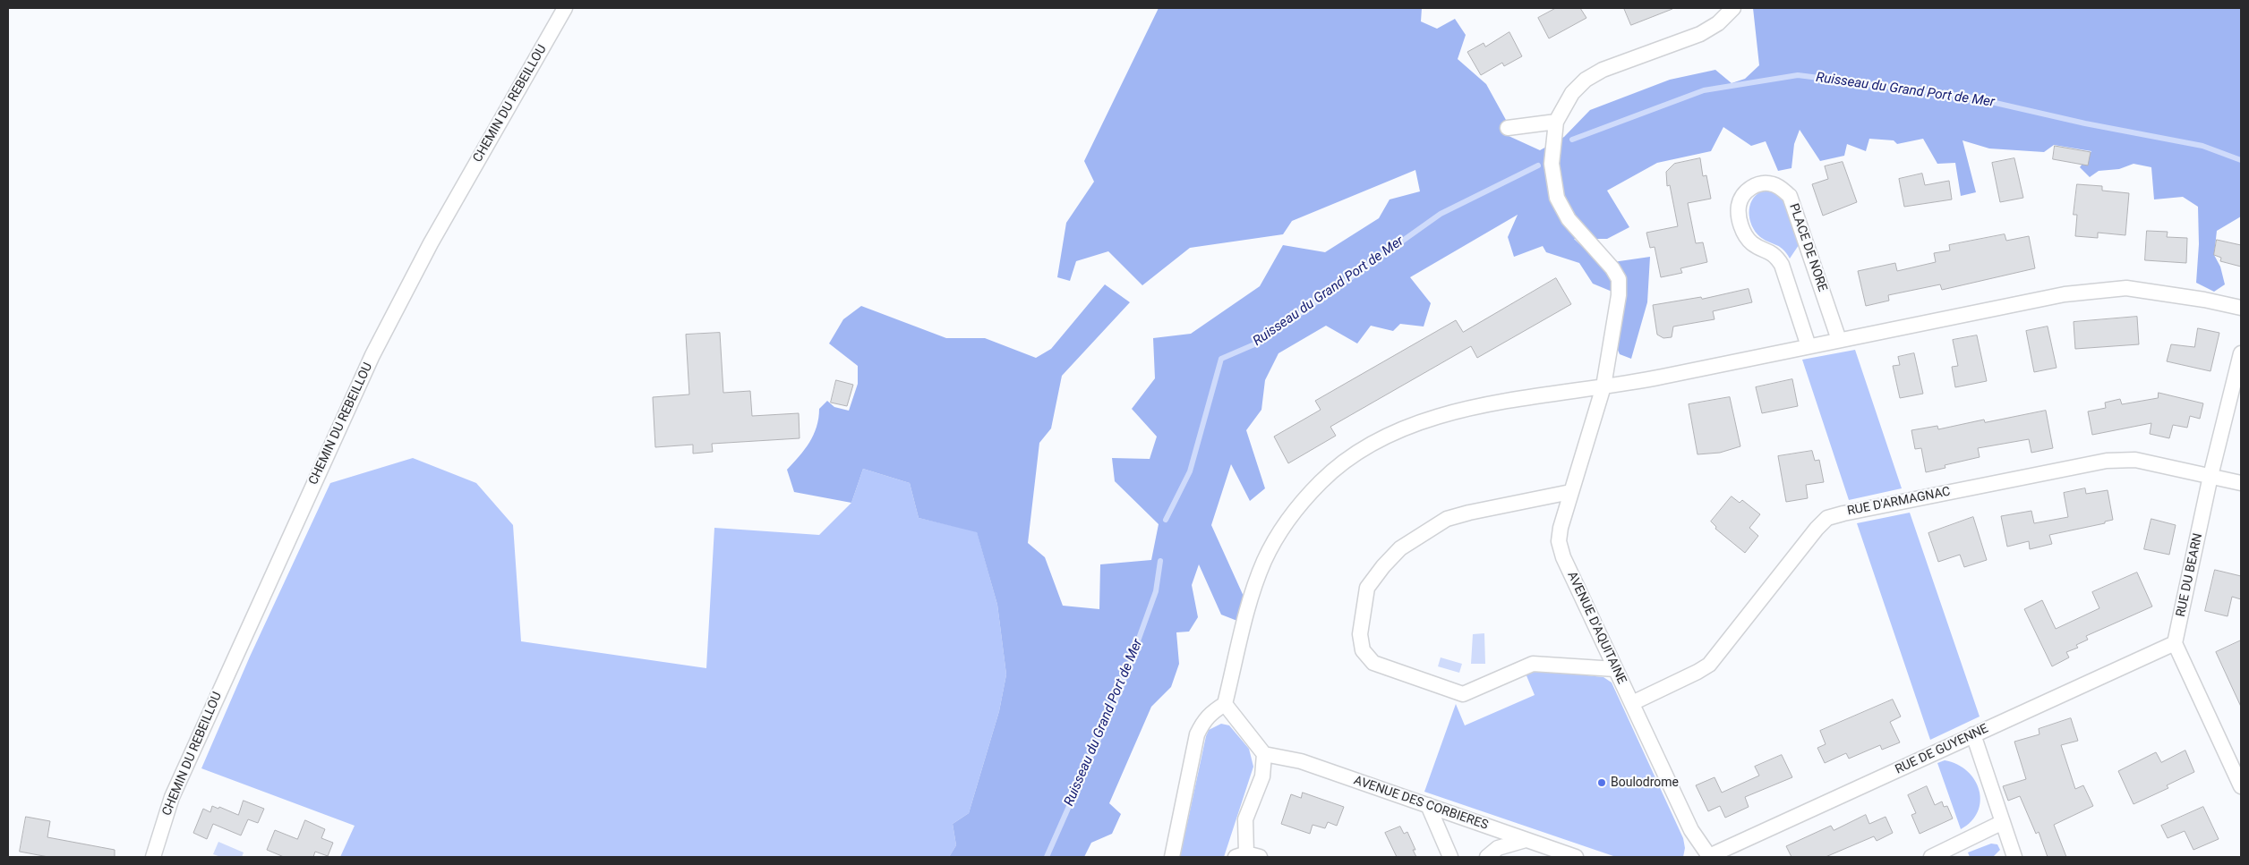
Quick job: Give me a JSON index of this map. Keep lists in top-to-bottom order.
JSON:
{
  "streets": {
    "street": [
      "CHEMIN DU REBEILLOU",
      "PLACE DE NORE",
      "RUE D'ARMAGNAC",
      "RUE DU BEARN",
      "AVENUE D'AQUITAINE",
      "RUE DE GUYENNE",
      "AVENUE DES CORBIERES"
    ]
  },
  "crossings": [
    ["RUE D'ARMAGNAC", "RUE DU BEARN"],
    ["RUE D'ARMAGNAC", "AVENUE D'AQUITAINE"],
    ["RUE DU BEARN", "RUE DE GUYENNE"],
    ["AVENUE D'AQUITAINE", "RUE DE GUYENNE"]
  ],
  "water": ["Ruisseau du Grand Port de Mer"],
  "places": ["Boulodrome"]
}
